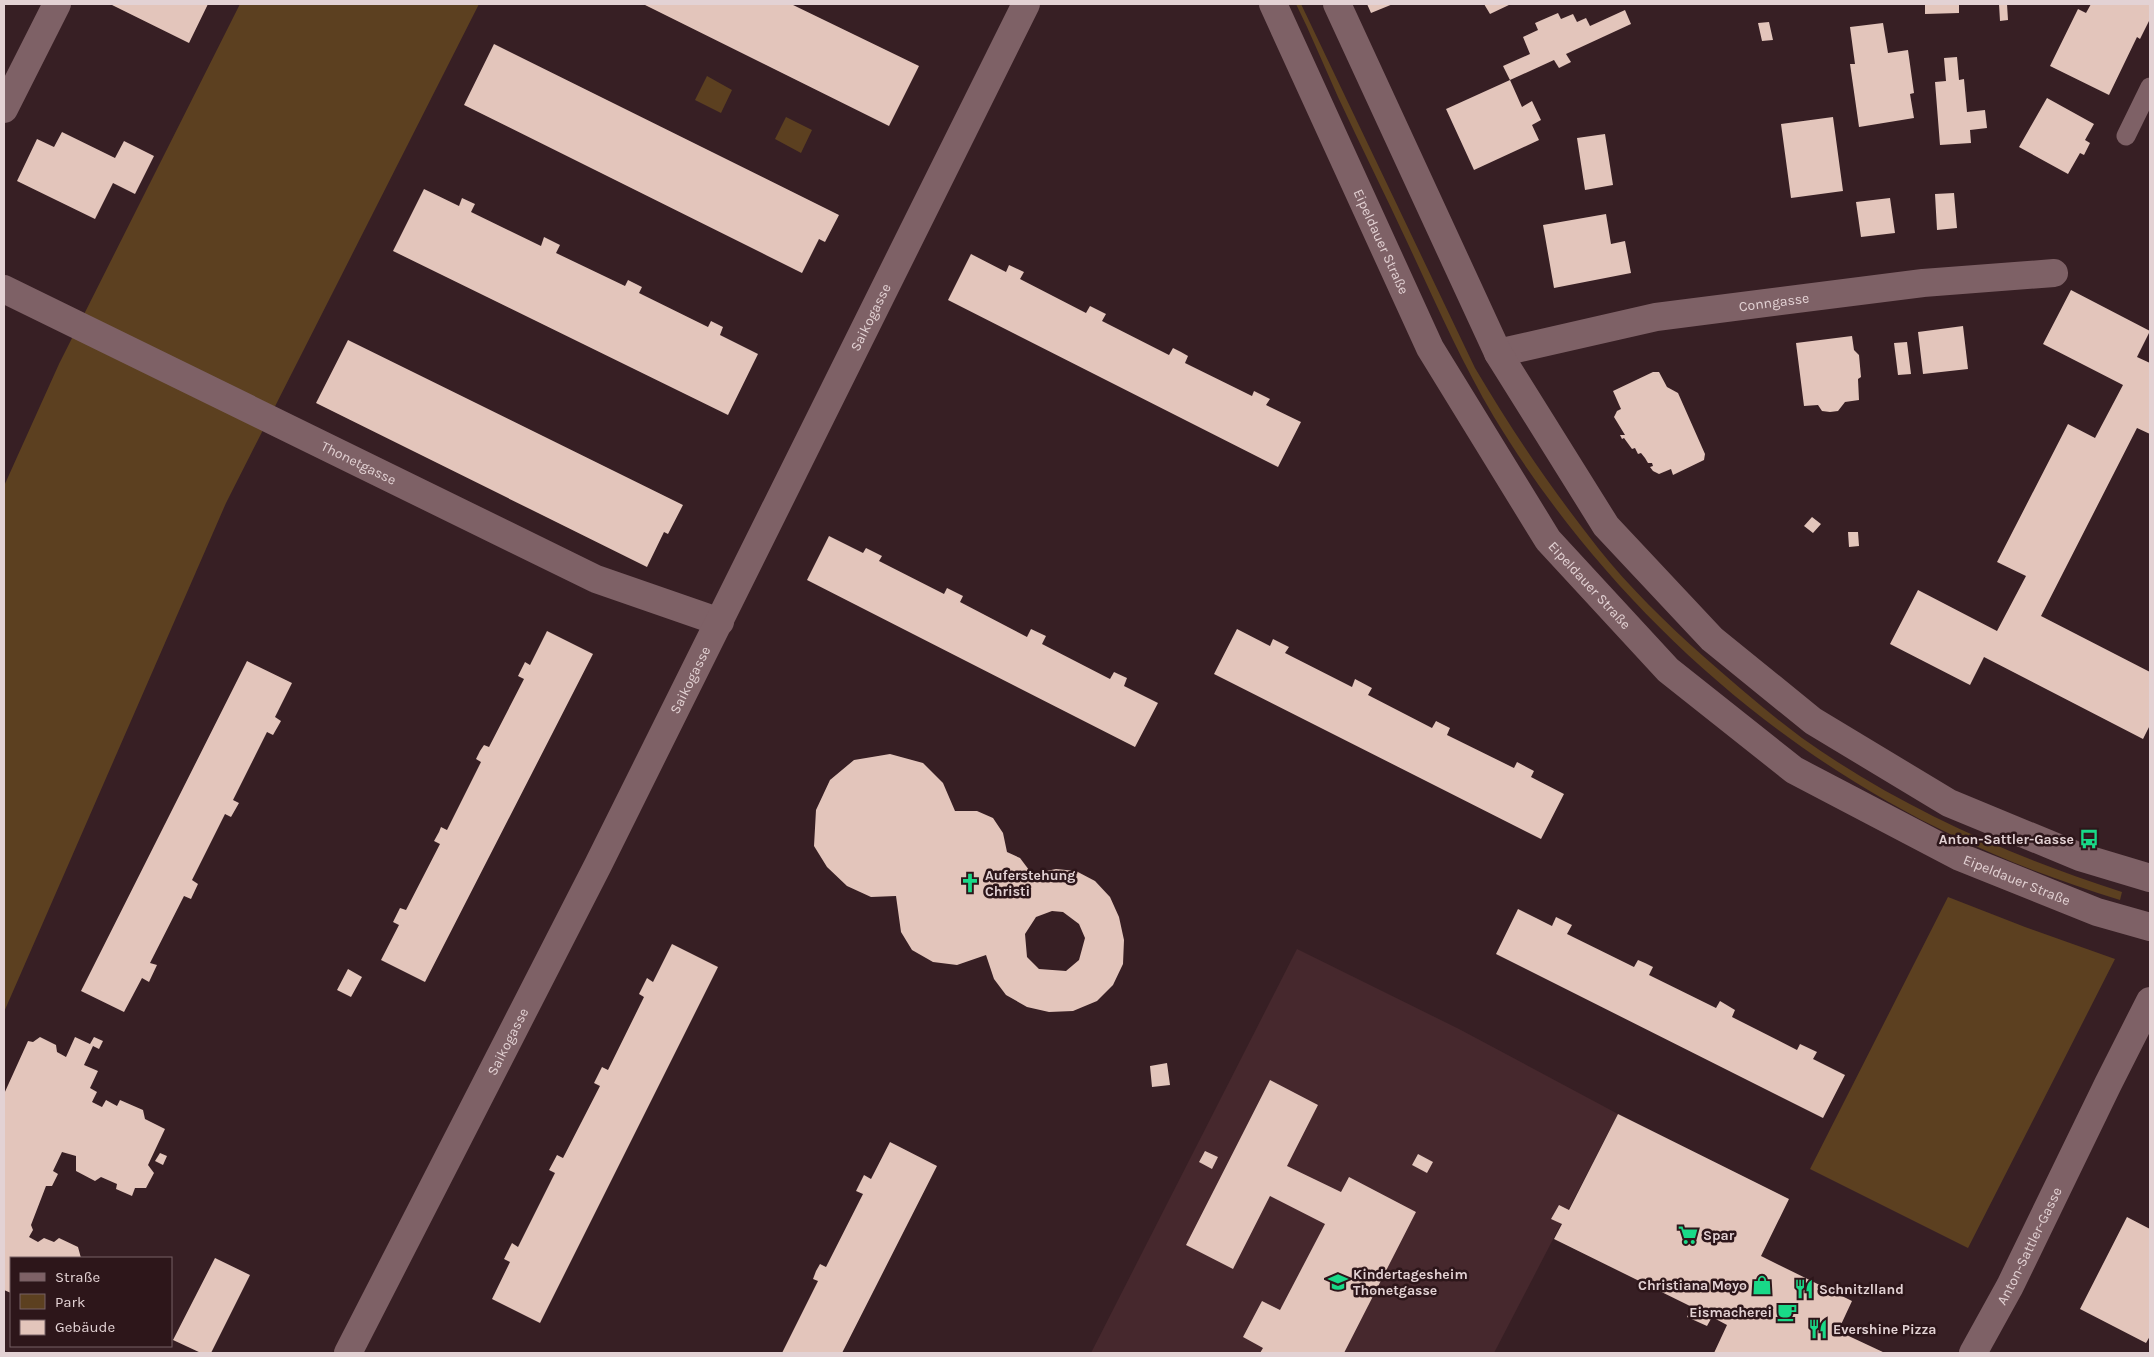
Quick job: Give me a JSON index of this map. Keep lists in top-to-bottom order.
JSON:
{
  "streets": {
    "street": [
      "Eipeldauer Straße",
      "Conngasse",
      "Saikogasse",
      "Thonetgasse",
      "Anton-Sattler-Gasse"
    ]
  },
  "crossings": [
    ["Saikogasse", "Thonetgasse"]
  ],
  "places": {
    "bus stop": ["Anton-Sattler-Gasse"],
    "church": ["Auferstehung Christi"],
    "supermarket": ["Spar"],
    "school or university": ["Kindertagesheim Thonetgasse"],
    "shop": ["Christiana Moyo"],
    "restaurant": ["Schnitzlland", "Evershine Pizza"],
    "cafe": ["Eismacherei"]
  },
  "legend": ["Straße", "Park", "Gebäude"]
}
